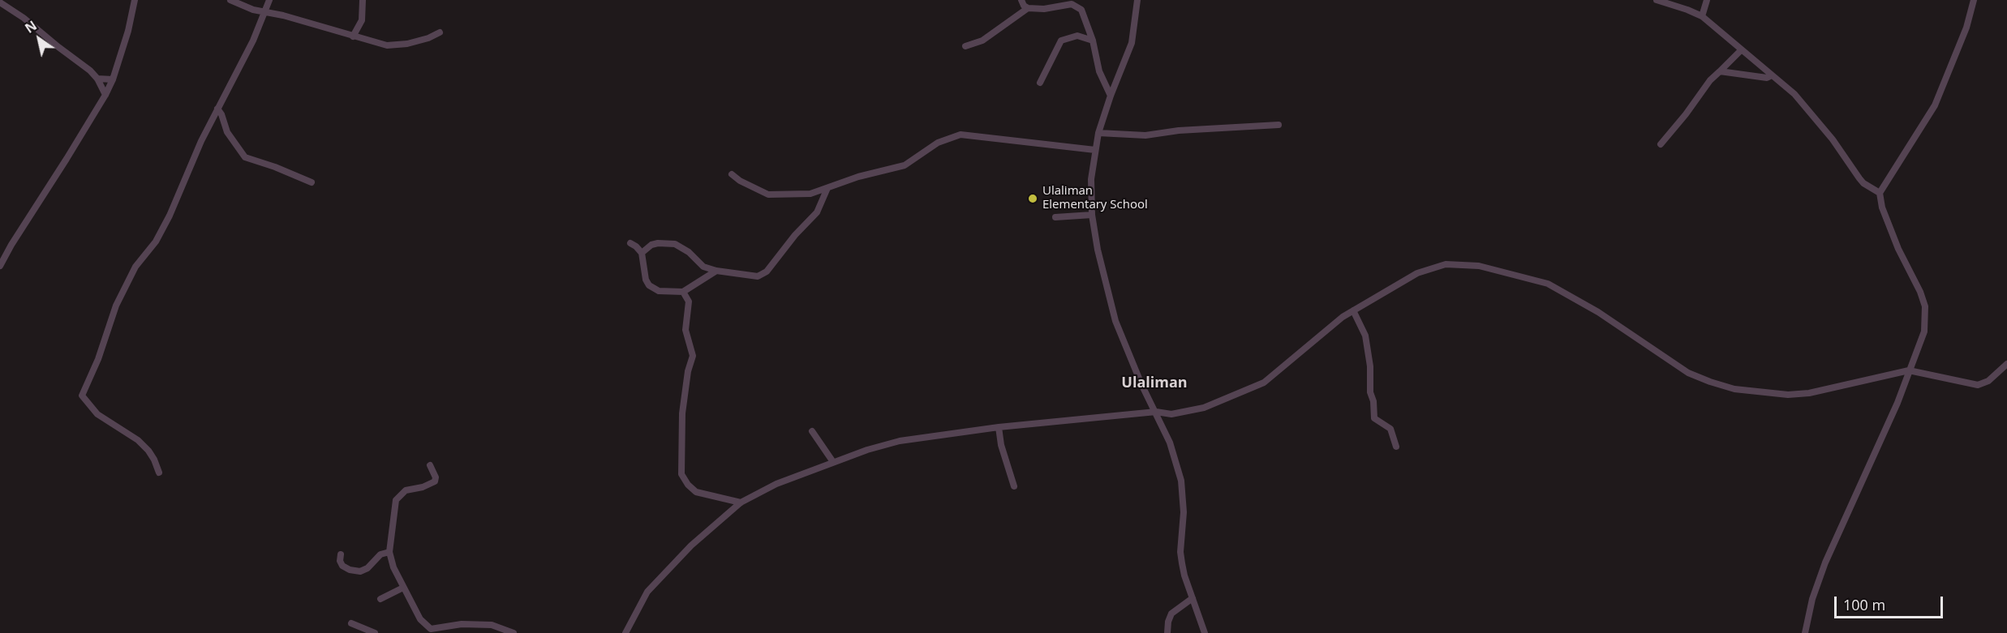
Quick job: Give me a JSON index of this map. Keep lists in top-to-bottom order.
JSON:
{
  "districts": ["Ulaliman"],
  "places": ["Ulaliman Elementary School"],
  "scale_bar": "100 m",
  "north": "top left"
}
